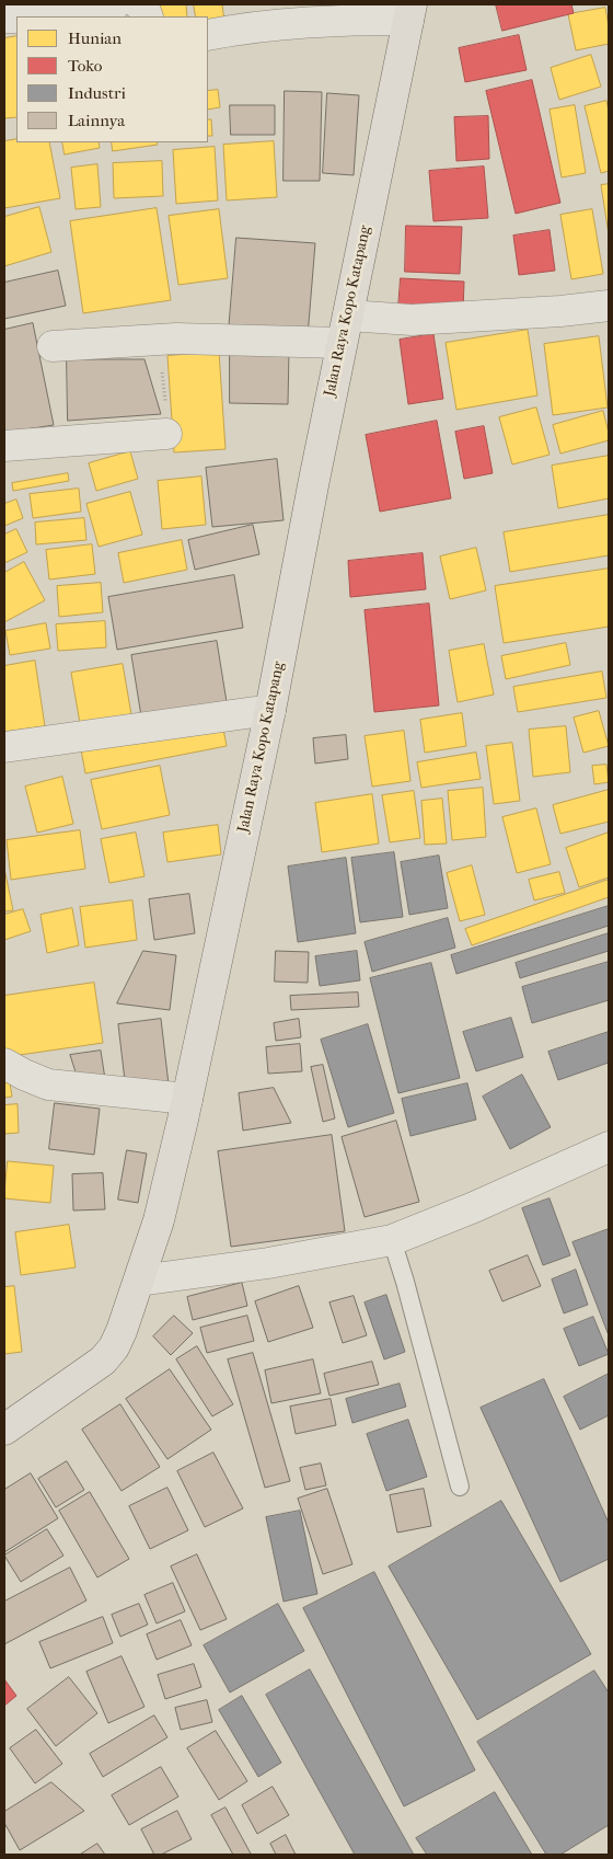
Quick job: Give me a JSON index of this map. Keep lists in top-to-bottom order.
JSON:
{
  "streets": {
    "main road": ["Jalan Raya Kopo Katapang"]
  },
  "legend": [
    "Hunian",
    "Toko",
    "Industri",
    "Lainnya"
  ]
}
